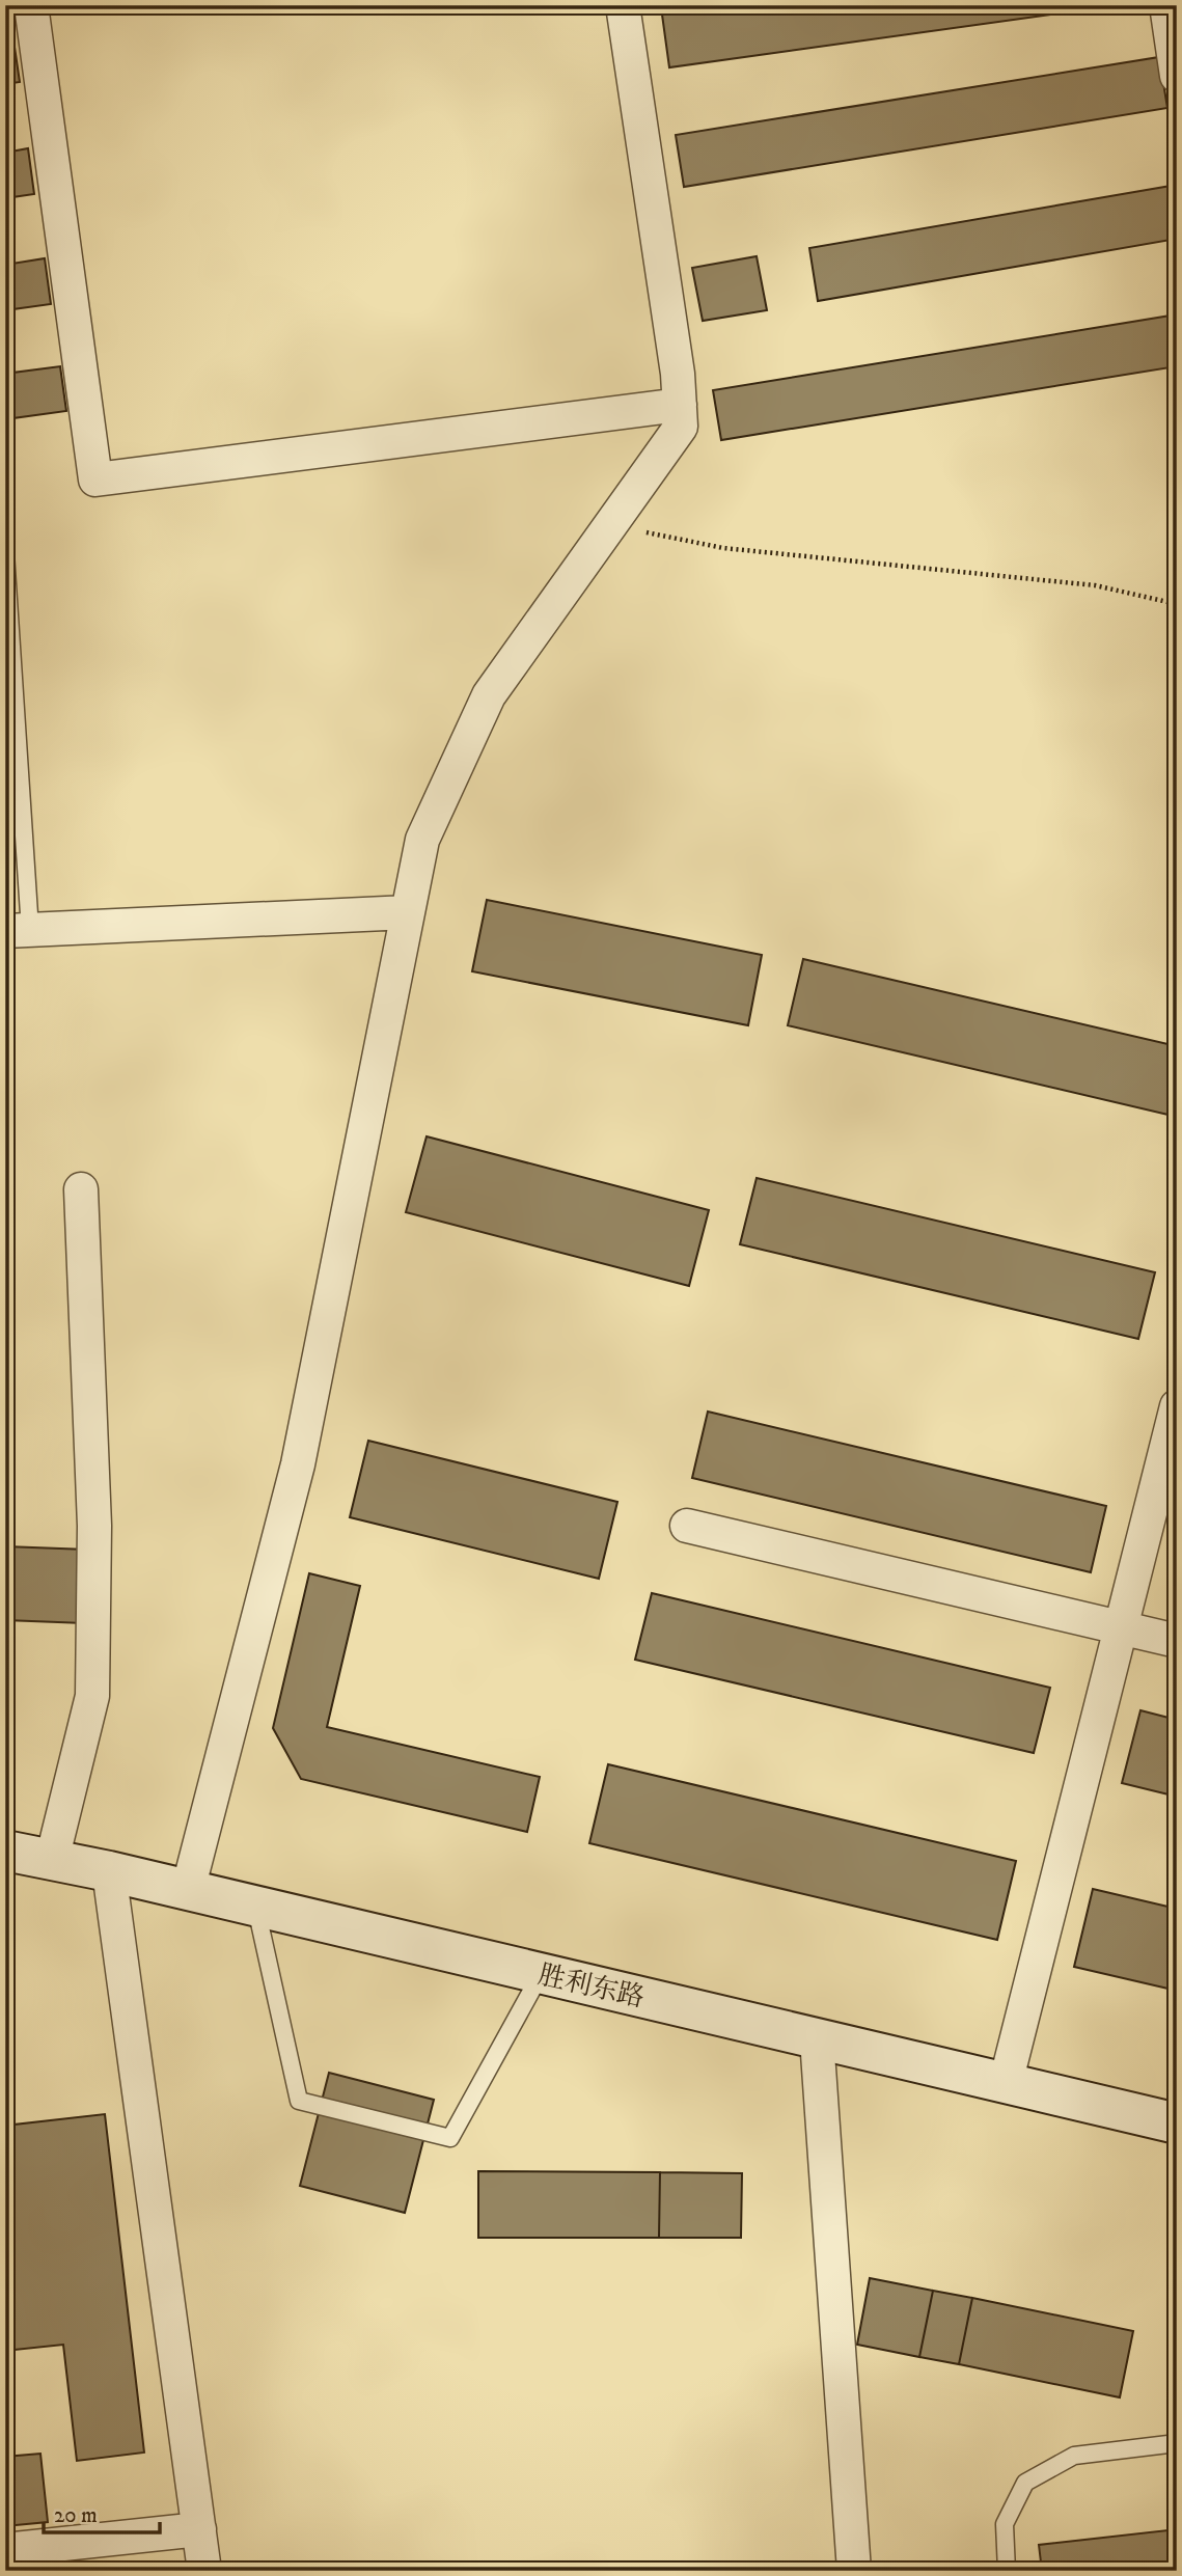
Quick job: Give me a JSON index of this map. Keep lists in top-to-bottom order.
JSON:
{
  "streets": {
    "main road": ["胜利东路"]
  },
  "scale_bar": "20 m"
}
